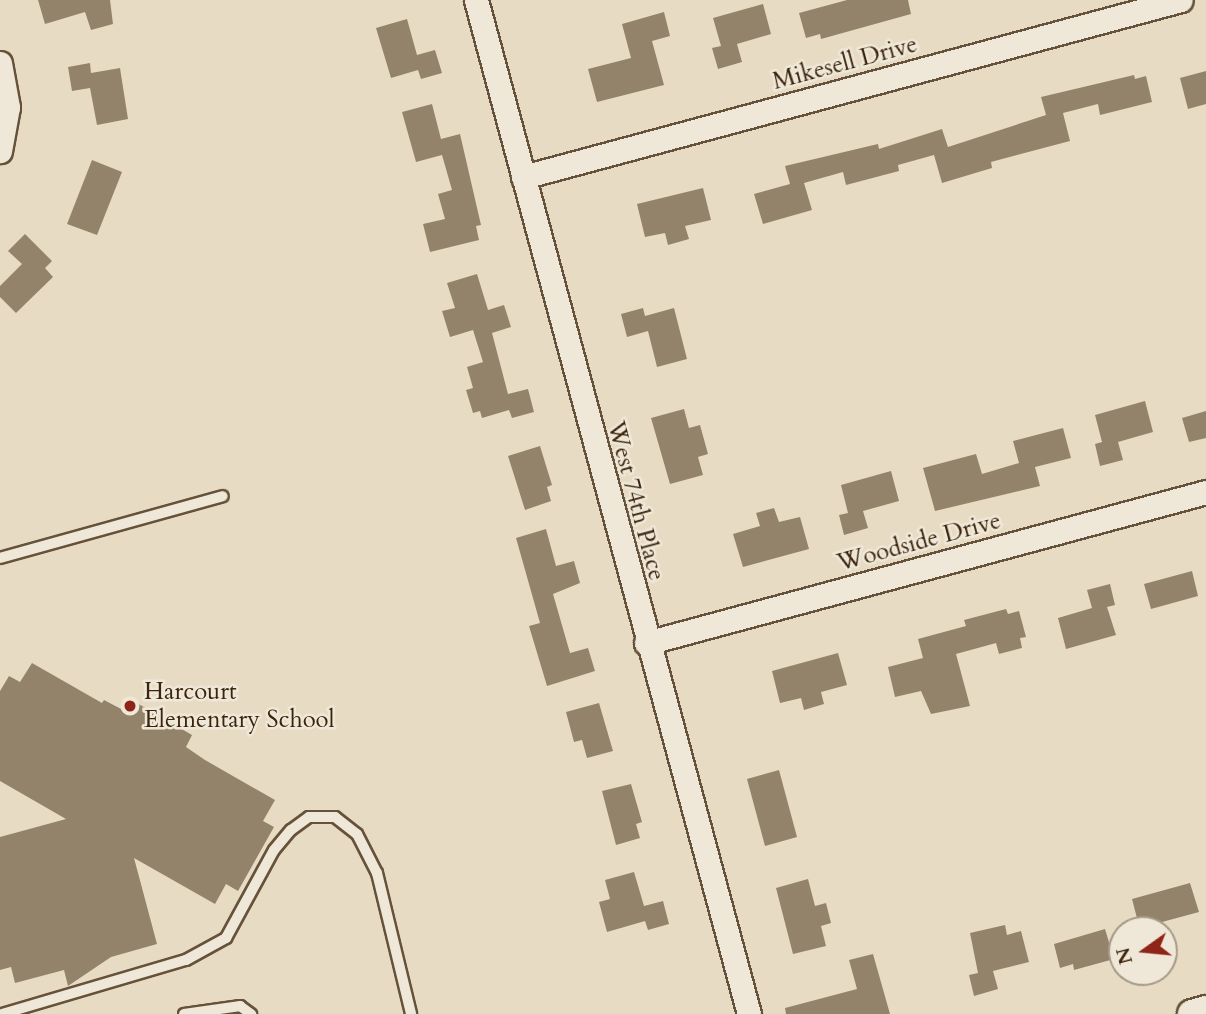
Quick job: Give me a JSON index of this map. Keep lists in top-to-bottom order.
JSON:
{
  "streets": {
    "street": ["Mikesell Drive", "West 74th Place", "Woodside Drive"]
  },
  "crossings": [
    ["Mikesell Drive", "West 74th Place"],
    ["West 74th Place", "Woodside Drive"]
  ],
  "places": ["Harcourt Elementary School"],
  "north": "left"
}
